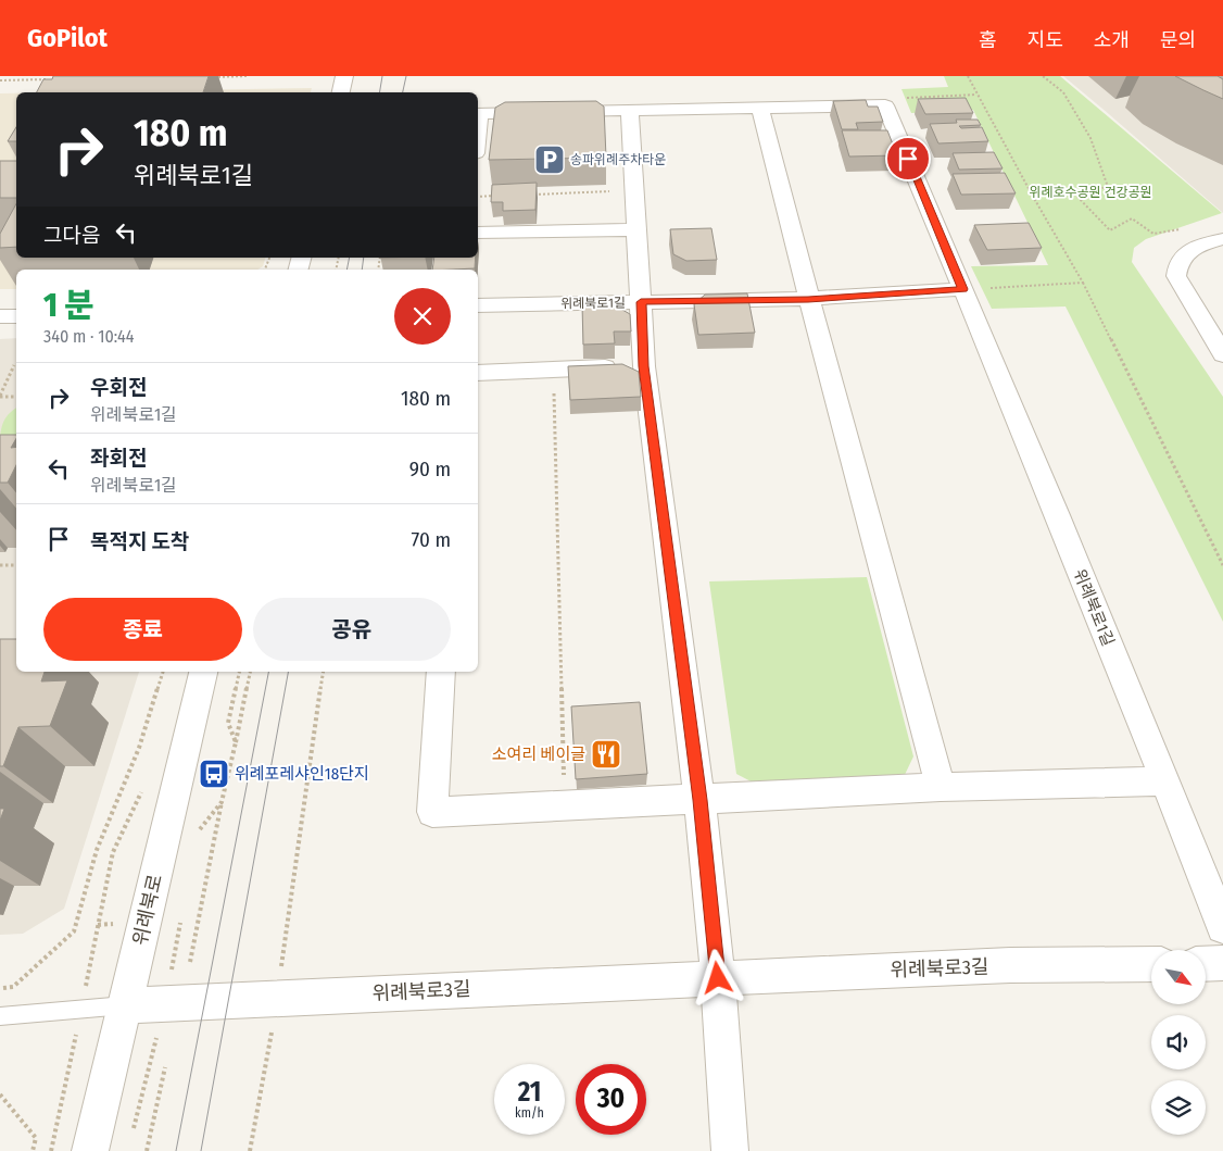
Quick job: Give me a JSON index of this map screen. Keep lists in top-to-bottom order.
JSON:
{
  "streets": {
    "street": ["위례북로1길", "위례북로", "위례북로3길"]
  },
  "crossings": [
    ["위례북로", "위례북로3길"]
  ],
  "parks": ["위례호수공원 건강공원"],
  "places": {
    "parking": ["송파위례주차타운"],
    "restaurant": ["소여리 베이글"],
    "bus stop": ["위례포레샤인18단지"]
  },
  "north": "bottom right",
  "page": {
    "header": "GoPilot",
    "nav": [
      "홈",
      "지도",
      "소개",
      "문의"
    ],
    "turn": ["180 m", "위례북로1길"],
    "then": "그다음",
    "heading": ["1 분", "340 m · 10:44"],
    "list": [
      {
        "name": "우회전",
        "note": "위례북로1길",
        "value": "180 m"
      },
      {
        "name": "좌회전",
        "note": "위례북로1길",
        "value": "90 m"
      },
      {
        "name": "목적지 도착",
        "value": "70 m"
      }
    ],
    "buttons": ["종료", "공유"],
    "speed": "21 km/h",
    "limit": "30"
  }
}
